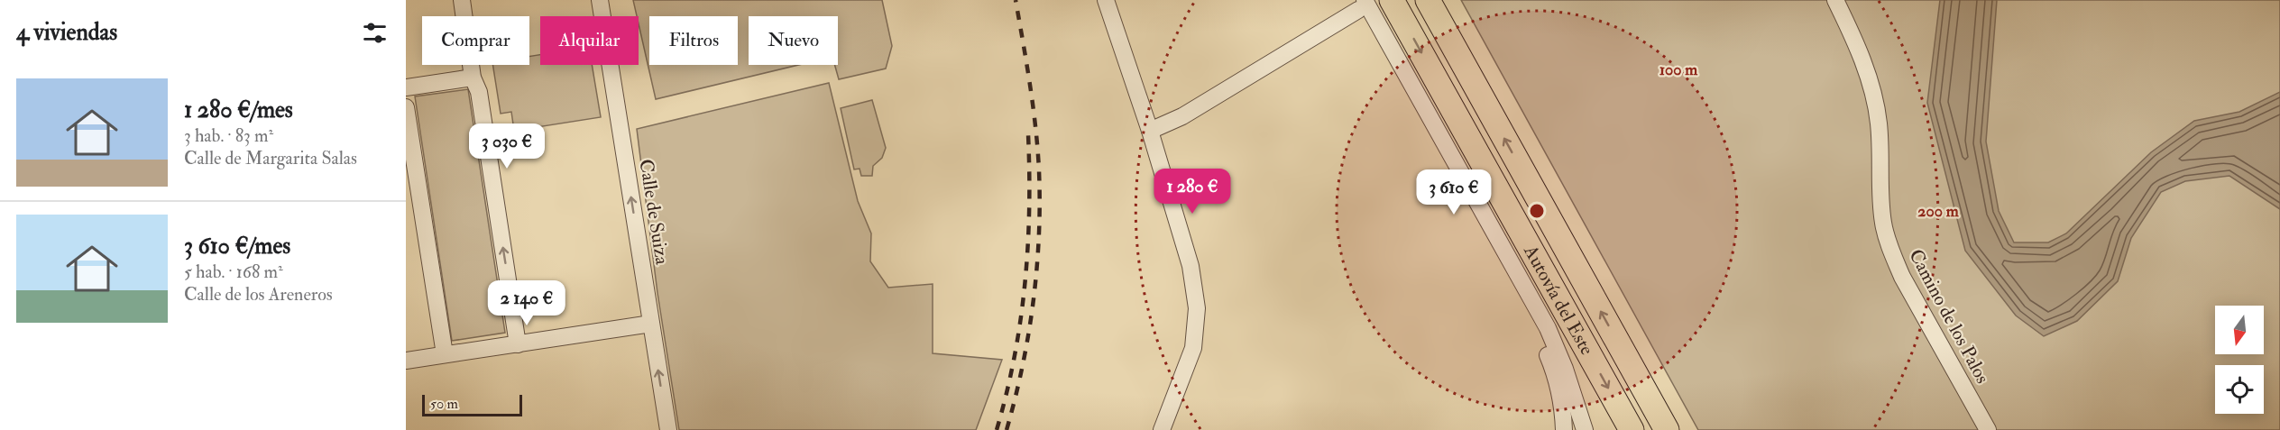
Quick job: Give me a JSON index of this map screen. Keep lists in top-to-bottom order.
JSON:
{
  "streets": {
    "highway": ["Autovía del Este"],
    "street": ["Calle de Suiza", "Camino de los Palos"]
  },
  "scale_bar": "50 m",
  "north": "bottom",
  "page": {
    "heading": "4 viviendas",
    "chip": [
      "Comprar",
      "Alquilar",
      "Filtros",
      "Nuevo"
    ],
    "list": [
      {
        "name": "1 280 €/mes",
        "note": "3 hab. · 83 m² · Calle de Margarita Salas"
      },
      {
        "name": "3 610 €/mes",
        "note": "5 hab. · 168 m² · Calle de los Areneros"
      }
    ],
    "price": [
      "3 030 €",
      "1 280 €",
      "3 610 €",
      "2 140 €"
    ],
    "scale": "50 m"
  },
  "rings": ["100 m", "200 m"]
}
